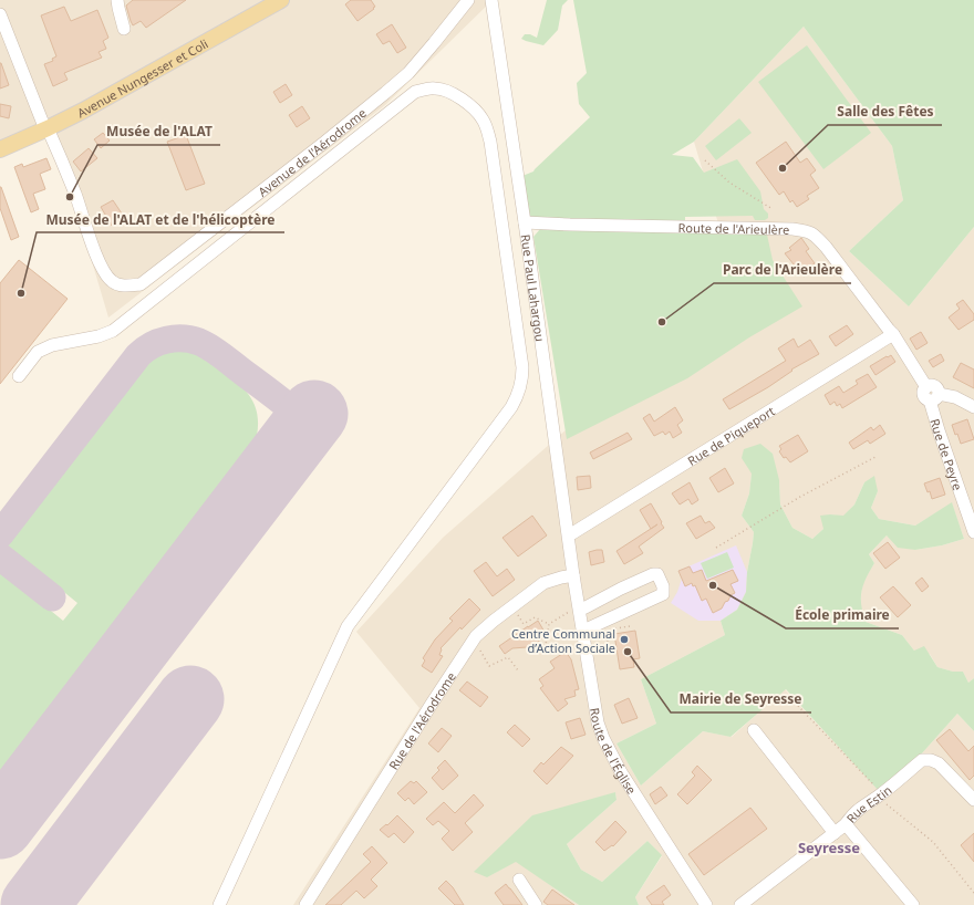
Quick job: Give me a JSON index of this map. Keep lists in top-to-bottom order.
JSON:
{
  "streets": {
    "main road": ["Avenue Nungesser et Coli"],
    "street": [
      "Avenue de l'Aérodrome",
      "Route de l'Arieulère",
      "Rue Paul Lahargou",
      "Rue de Piqueport",
      "Rue de Peyre",
      "Rue de l'Aérodrome",
      "Route de l'Église",
      "Rue Estin"
    ]
  },
  "crossings": [
    ["Avenue Nungesser et Coli", "Avenue de l'Aérodrome"],
    ["Route de l'Arieulère", "Rue Paul Lahargou"],
    ["Route de l'Arieulère", "Rue de Piqueport"],
    ["Route de l'Arieulère", "Rue de Peyre"],
    ["Rue Paul Lahargou", "Rue de Piqueport"],
    ["Rue Paul Lahargou", "Rue de l'Aérodrome"],
    ["Rue Paul Lahargou", "Route de l'Église"],
    ["Rue de Piqueport", "Rue de Peyre"],
    ["Rue de l'Aérodrome", "Route de l'Église"]
  ],
  "districts": ["Seyresse"],
  "places": [
    "Salle des Fêtes",
    "Musée de l'ALAT",
    "Musée de l'ALAT et de l'hélicoptère",
    "Parc de l'Arieulère",
    "École primaire",
    "Centre Communal d’Action Sociale",
    "Mairie de Seyresse"
  ]
}
